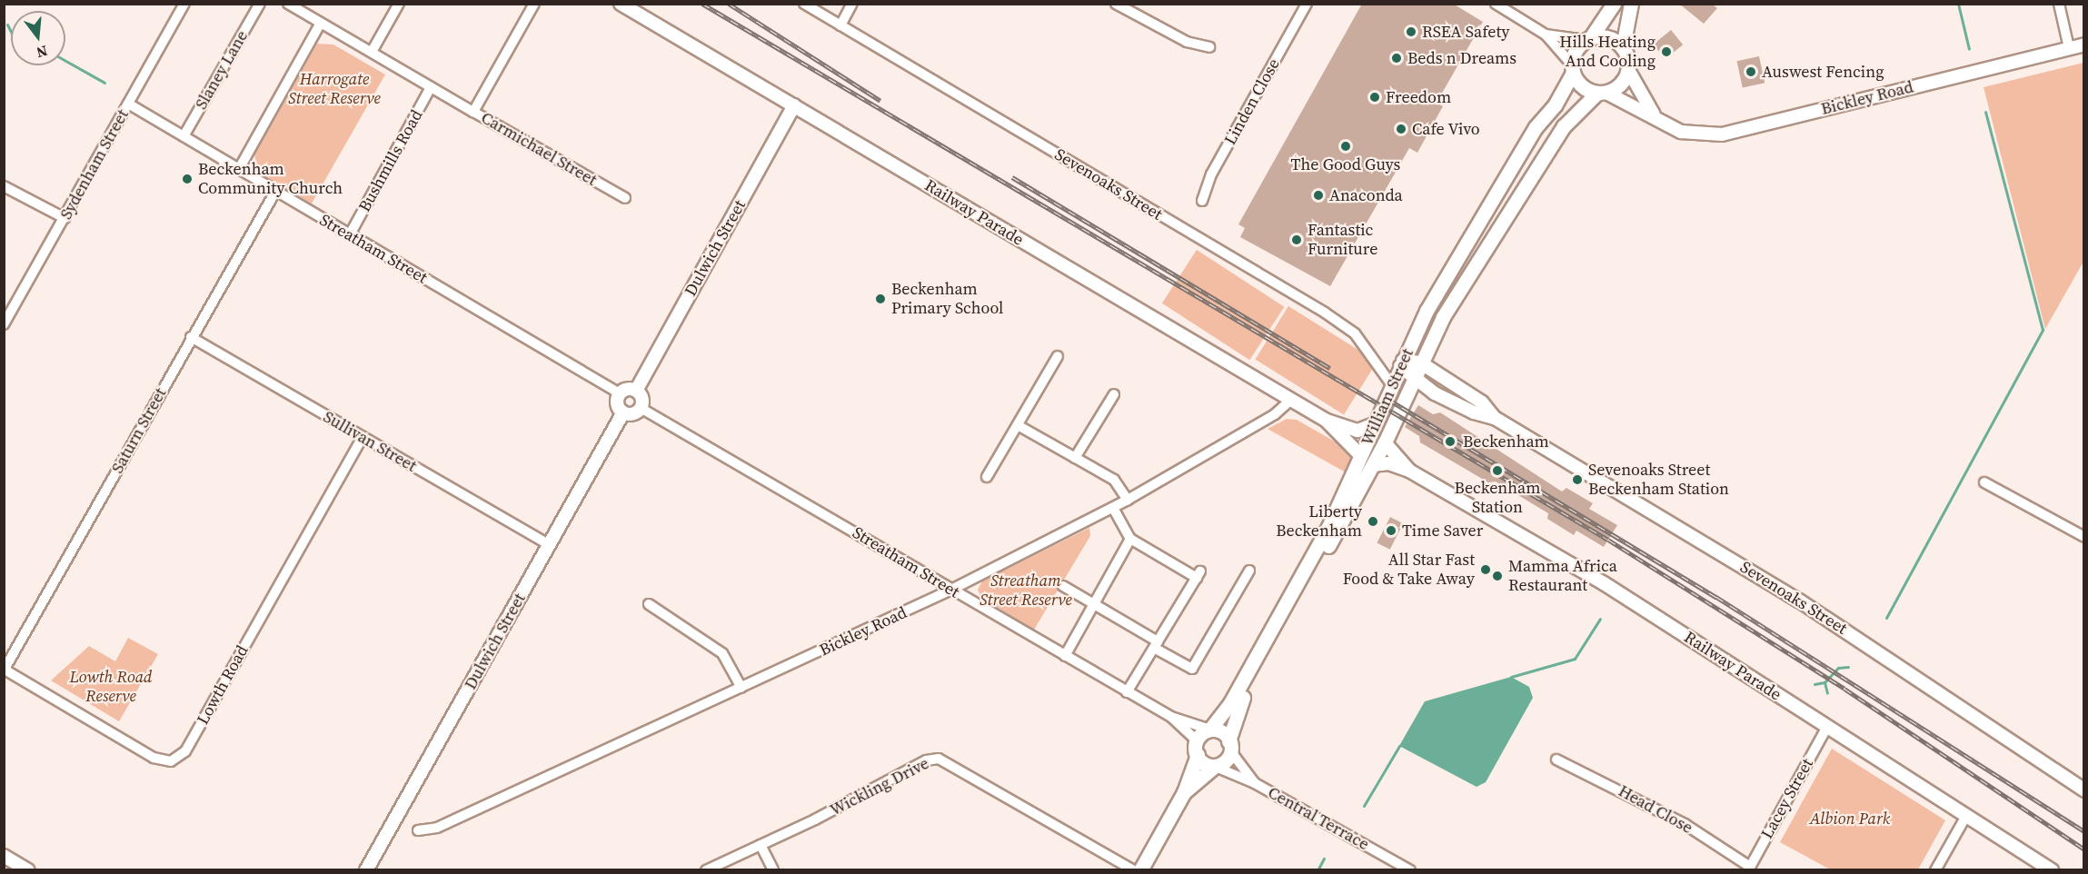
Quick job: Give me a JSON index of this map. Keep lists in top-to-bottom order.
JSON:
{
  "streets": {
    "main road": ["William Street"],
    "street": [
      "Slaney Lane",
      "Bickley Road",
      "Linden Close",
      "Carmichael Street",
      "Bushmills Road",
      "Sydenham Street",
      "Sevenoaks Street",
      "Railway Parade",
      "Dulwich Street",
      "Streatham Street",
      "Saturn Street",
      "Sullivan Street",
      "Lowth Road",
      "Wickling Drive",
      "Lacey Street",
      "Head Close",
      "Central Terrace"
    ]
  },
  "crossings": [
    ["Slaney Lane", "Streatham Street"],
    ["Bickley Road", "Railway Parade"],
    ["Bickley Road", "Streatham Street"],
    ["Bickley Road", "William Street"],
    ["Bushmills Road", "Streatham Street"],
    ["Sydenham Street", "Streatham Street"],
    ["Sevenoaks Street", "William Street"],
    ["Railway Parade", "Dulwich Street"],
    ["Railway Parade", "William Street"],
    ["Railway Parade", "Lacey Street"],
    ["Dulwich Street", "Streatham Street"],
    ["Dulwich Street", "Sullivan Street"],
    ["Streatham Street", "William Street"],
    ["Streatham Street", "Saturn Street"],
    ["Streatham Street", "Central Terrace"],
    ["William Street", "Central Terrace"],
    ["Saturn Street", "Sullivan Street"],
    ["Saturn Street", "Lowth Road"],
    ["Sullivan Street", "Lowth Road"],
    ["Lacey Street", "Head Close"]
  ],
  "parks": [
    "Harrogate Street Reserve",
    "Streatham Street Reserve",
    "Lowth Road Reserve",
    "Albion Park"
  ],
  "places": [
    "RSEA Safety",
    "Hills Heating And Cooling",
    "Beds n Dreams",
    "Auswest Fencing",
    "Freedom",
    "Cafe Vivo",
    "The Good Guys",
    "Beckenham Community Church",
    "Anaconda",
    "Fantastic Furniture",
    "Beckenham Primary School",
    "Beckenham",
    "Beckenham Station",
    "Sevenoaks Street Beckenham Station",
    "Liberty Beckenham",
    "Time Saver",
    "All Star Fast Food & Take Away",
    "Mamma Africa Restaurant"
  ],
  "north": "bottom"
}
